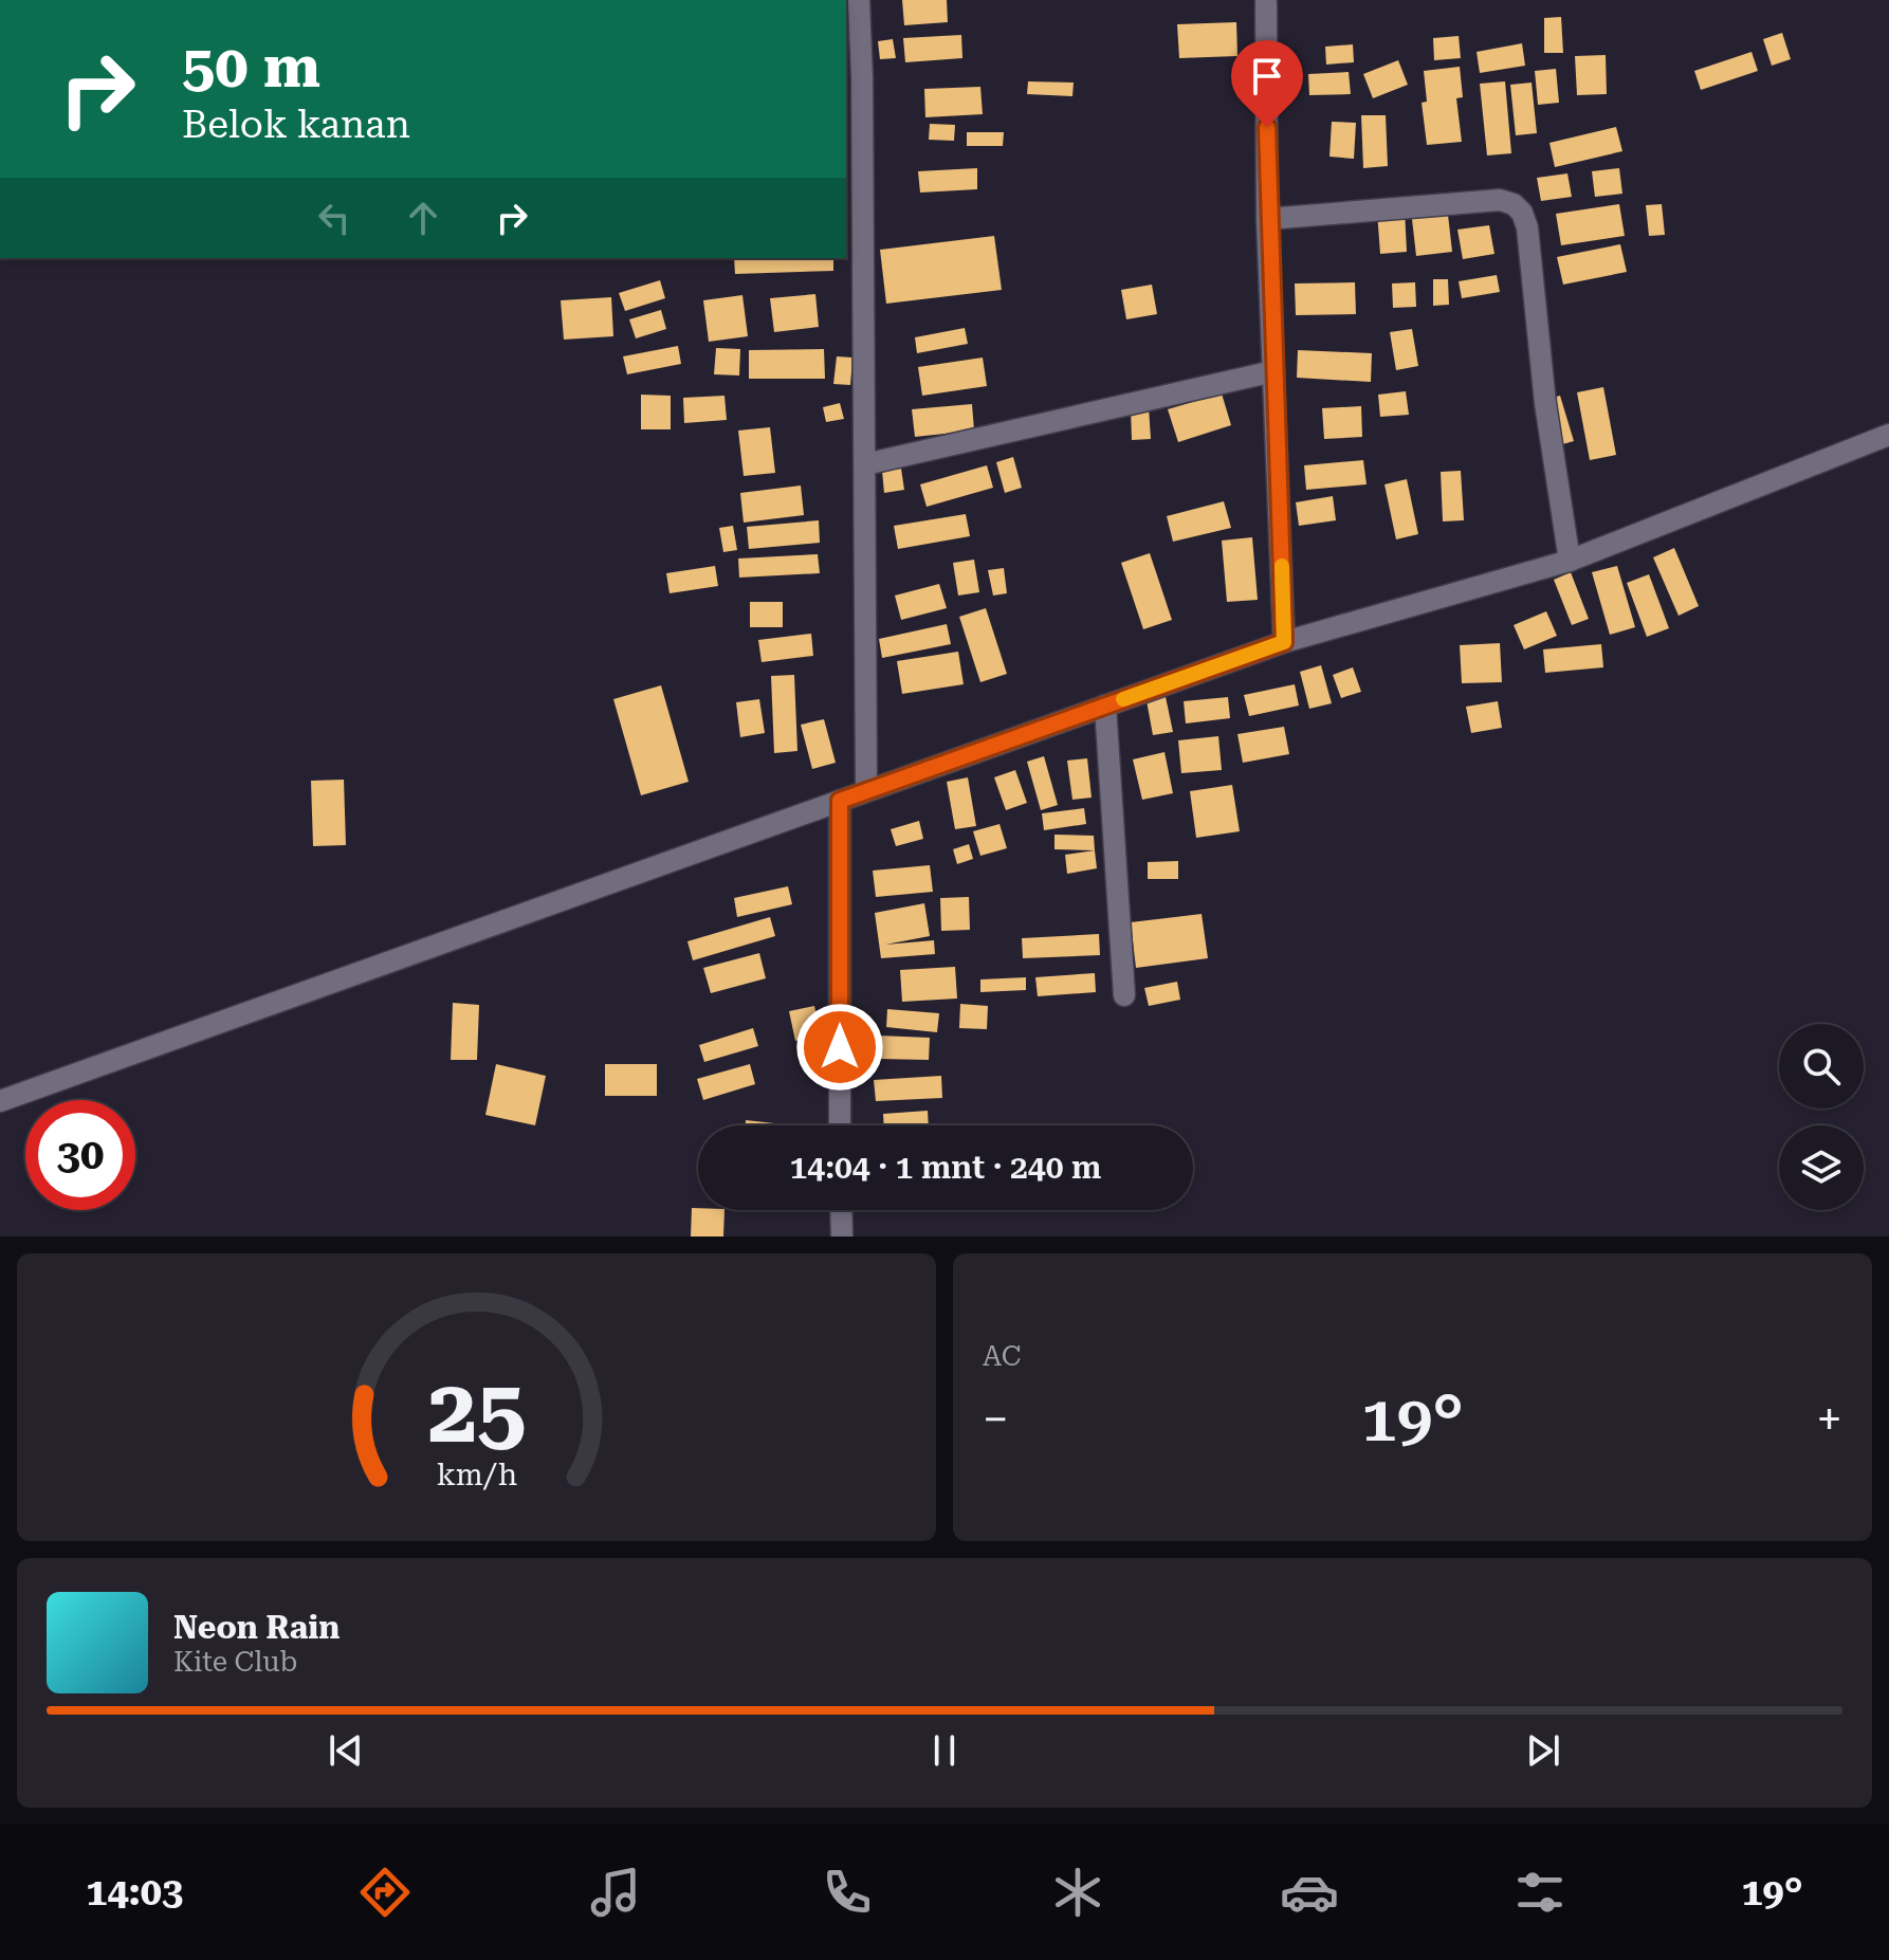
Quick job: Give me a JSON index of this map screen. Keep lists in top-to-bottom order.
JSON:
{
  "page": {
    "turn": ["50 m", "Belok kanan"],
    "limit": "30",
    "trip": "14:04 · 1 mnt · 240 m",
    "tile": "AC",
    "heat": ["−", "19°", "+"],
    "song": ["Neon Rain", "Kite Club"],
    "tabs": ["14:03", "19°"],
    "gauge": ["25", "km/h"]
  }
}
